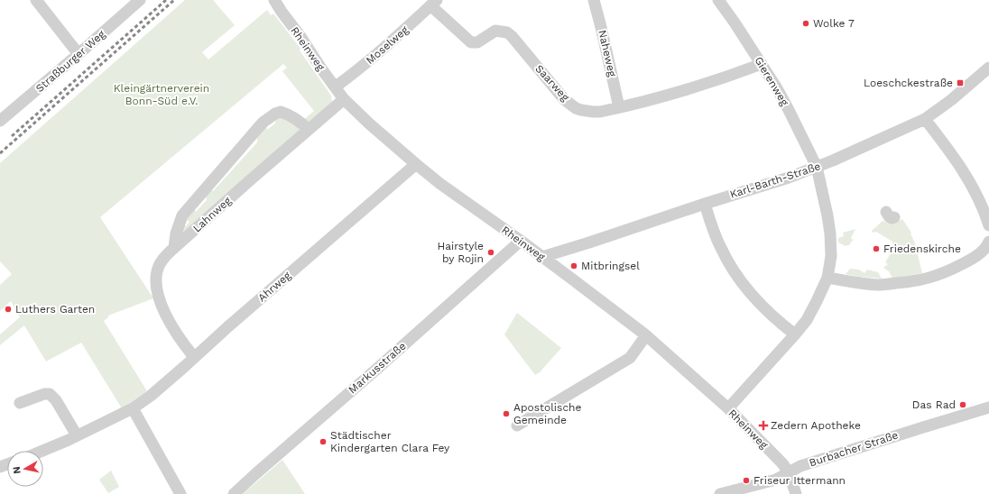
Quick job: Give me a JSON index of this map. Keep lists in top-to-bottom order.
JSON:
{
  "streets": {
    "street": [
      "Moselweg",
      "Rheinweg",
      "Naheweg",
      "Straßburger Weg",
      "Gierenweg",
      "Saarweg",
      "Karl-Barth-Straße",
      "Lahnweg",
      "Ahrweg",
      "Markusstraße",
      "Burbacher Straße"
    ]
  },
  "crossings": [
    ["Moselweg", "Rheinweg"],
    ["Moselweg", "Saarweg"],
    ["Rheinweg", "Gierenweg"],
    ["Rheinweg", "Karl-Barth-Straße"],
    ["Rheinweg", "Lahnweg"],
    ["Rheinweg", "Ahrweg"],
    ["Rheinweg", "Markusstraße"],
    ["Rheinweg", "Burbacher Straße"],
    ["Naheweg", "Saarweg"],
    ["Gierenweg", "Saarweg"],
    ["Gierenweg", "Karl-Barth-Straße"],
    ["Lahnweg", "Ahrweg"]
  ],
  "parks": ["Kleingärtnerverein Bonn-Süd e.V."],
  "places": {
    "other": [
      "Wolke 7",
      "Friedenskirche",
      "Hairstyle by Rojin",
      "Mitbringsel",
      "Luthers Garten",
      "Das Rad",
      "Apostolische Gemeinde",
      "Städtischer Kindergarten Clara Fey",
      "Friseur Ittermann"
    ],
    "transit": ["Loeschckestraße"],
    "health": ["Zedern Apotheke"]
  },
  "north": "left"
}
